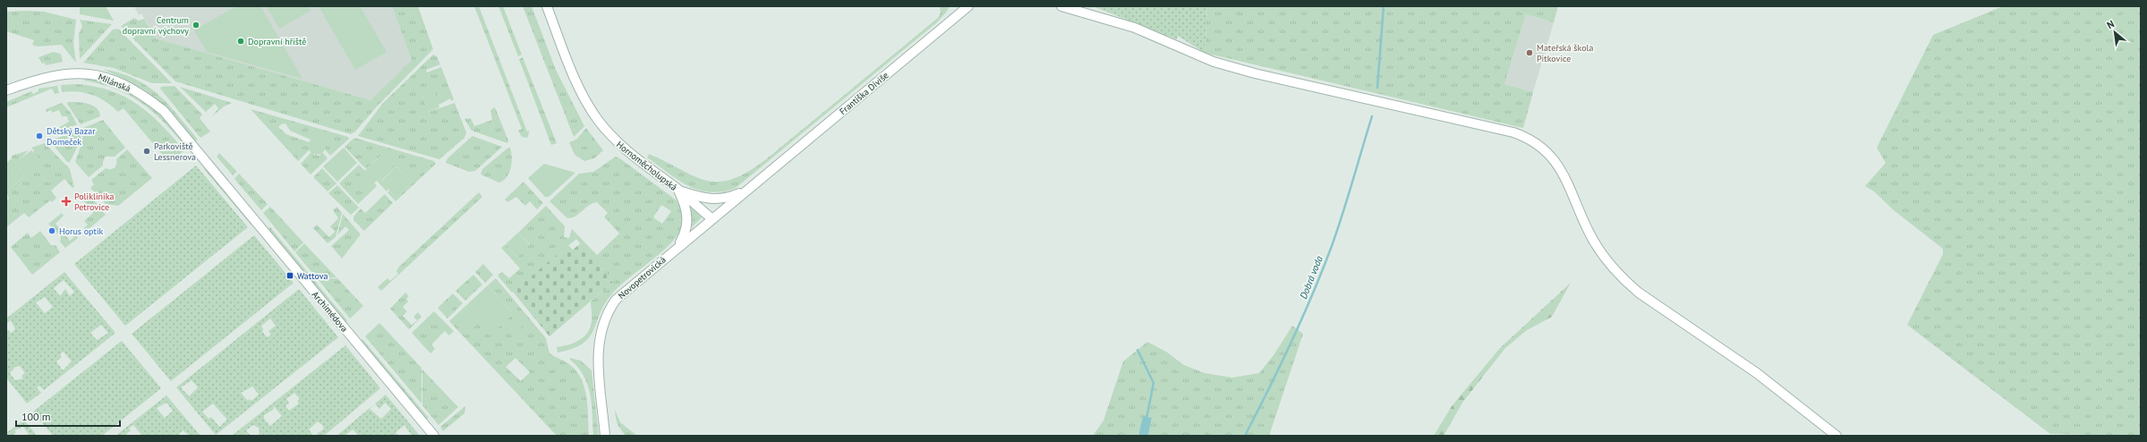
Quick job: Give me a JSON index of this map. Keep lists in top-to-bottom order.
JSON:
{
  "streets": {
    "street": [
      "Milánská",
      "Františka Diviše",
      "Hornoměcholupská",
      "Novopetrovická",
      "Archimédova"
    ]
  },
  "crossings": [
    ["Milánská", "Archimédova"],
    ["Františka Diviše", "Novopetrovická"],
    ["Hornoměcholupská", "Novopetrovická"]
  ],
  "water": ["Dobrá voda"],
  "places": {
    "other": [
      "Centrum dopravní výchovy",
      "Dopravní hřiště",
      "Mateřská škola Pitkovice",
      "Dětský Bazar Domeček",
      "Parkoviště Lessnerova",
      "Horus optik"
    ],
    "health": ["Poliklinika Petrovice"],
    "transit": ["Wattova"]
  },
  "scale_bar": "100 m",
  "north": "top left"
}
